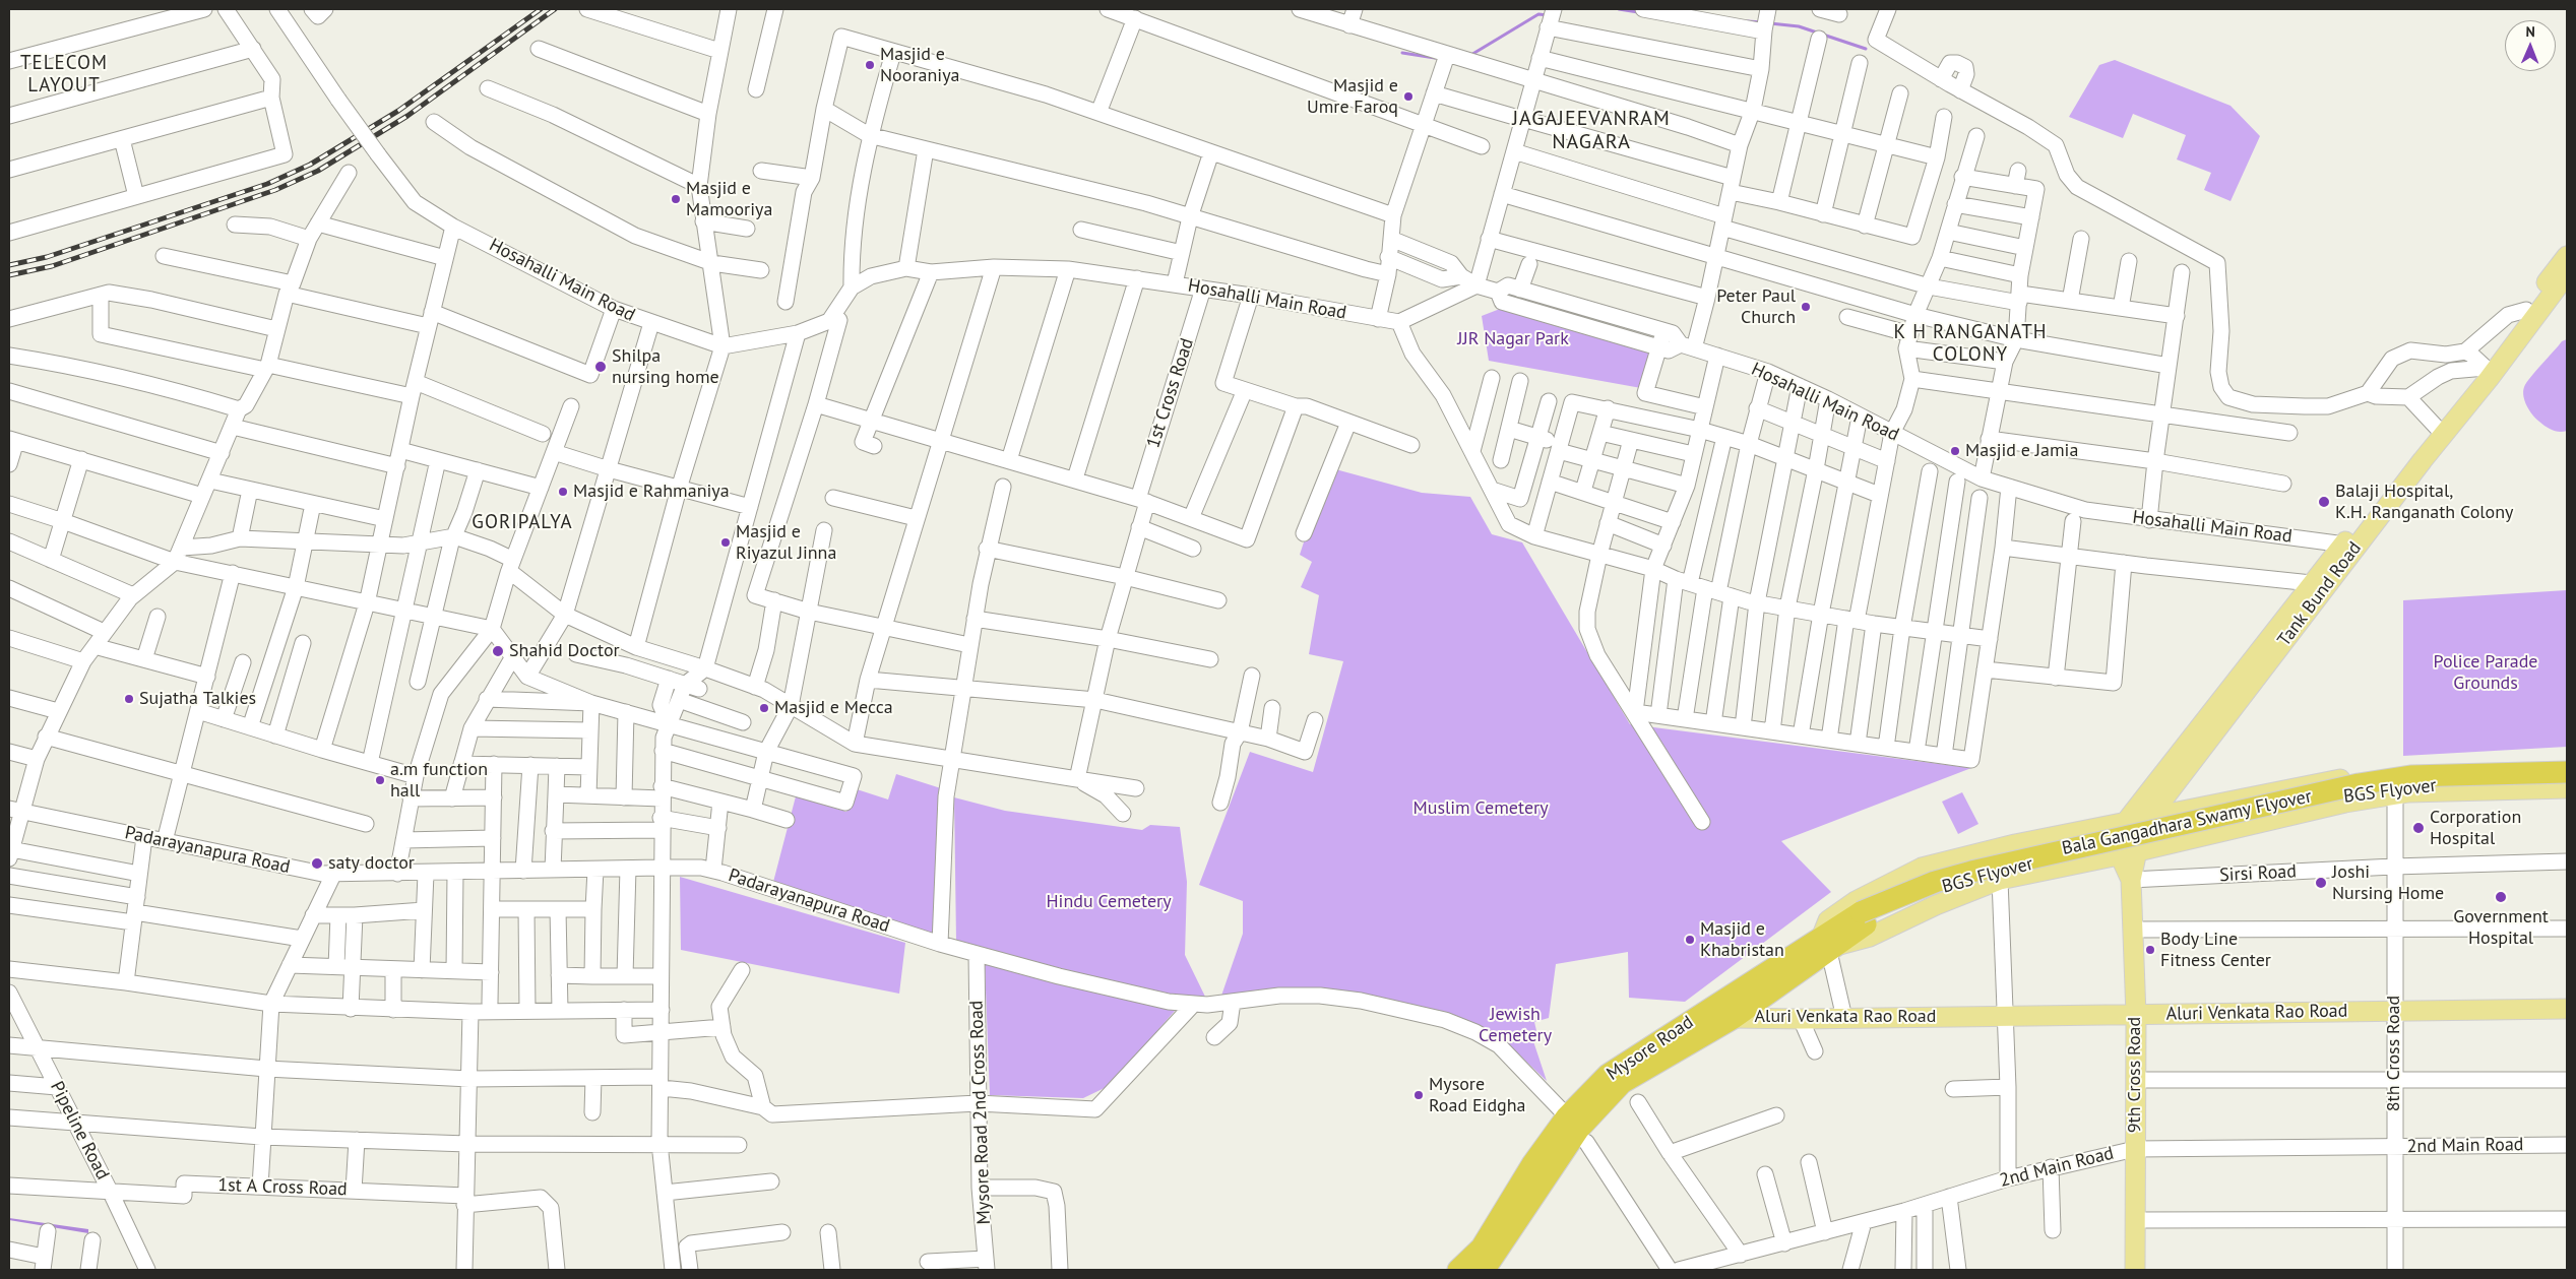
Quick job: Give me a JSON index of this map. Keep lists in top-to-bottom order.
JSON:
{
  "streets": {
    "highway": ["BGS Flyover", "Bala Gangadhara Swamy Flyover", "Mysore Road"],
    "main road": ["Tank Bund Road", "Aluri Venkata Rao Road", "9th Cross Road"],
    "street": [
      "Hosahalli Main Road",
      "1st Cross Road",
      "Padarayanapura Road",
      "Sirsi Road",
      "8th Cross Road",
      "Mysore Road 2nd Cross Road",
      "Pipeline Road",
      "2nd Main Road",
      "1st A Cross Road"
    ]
  },
  "crossings": [
    ["Hosahalli Main Road", "1st Cross Road"],
    ["Hosahalli Main Road", "Tank Bund Road"],
    ["BGS Flyover", "Bala Gangadhara Swamy Flyover"],
    ["Bala Gangadhara Swamy Flyover", "Mysore Road"],
    ["Padarayanapura Road", "Mysore Road"],
    ["Padarayanapura Road", "Mysore Road 2nd Cross Road"],
    ["Sirsi Road", "8th Cross Road"],
    ["Sirsi Road", "9th Cross Road"],
    ["Aluri Venkata Rao Road", "Mysore Road"],
    ["Aluri Venkata Rao Road", "8th Cross Road"],
    ["Aluri Venkata Rao Road", "9th Cross Road"],
    ["8th Cross Road", "2nd Main Road"],
    ["9th Cross Road", "2nd Main Road"],
    ["Pipeline Road", "1st A Cross Road"]
  ],
  "districts": [
    "TELECOM LAYOUT",
    "JAGAJEEVANRAM NAGARA",
    "K H RANGANATH COLONY",
    "GORIPALYA"
  ],
  "parks": [
    "JJR Nagar Park",
    "Police Parade Grounds",
    "Muslim Cemetery",
    "Hindu Cemetery",
    "Jewish Cemetery"
  ],
  "places": [
    "Masjid e Nooraniya",
    "Masjid e Umre Faroq",
    "Masjid e Mamooriya",
    "Peter Paul Church",
    "Shilpa nursing home",
    "Masjid e Jamia",
    "Masjid e Rahmaniya",
    "Balaji Hospital, K.H. Ranganath Colony",
    "Masjid e Riyazul Jinna",
    "Shahid Doctor",
    "Sujatha Talkies",
    "Masjid e Mecca",
    "a.m function hall",
    "Corporation Hospital",
    "saty doctor",
    "Joshi Nursing Home",
    "Government Hospital",
    "Masjid e Khabristan",
    "Body Line Fitness Center",
    "Mysore Road Eidgha"
  ],
  "north": "top"
}
